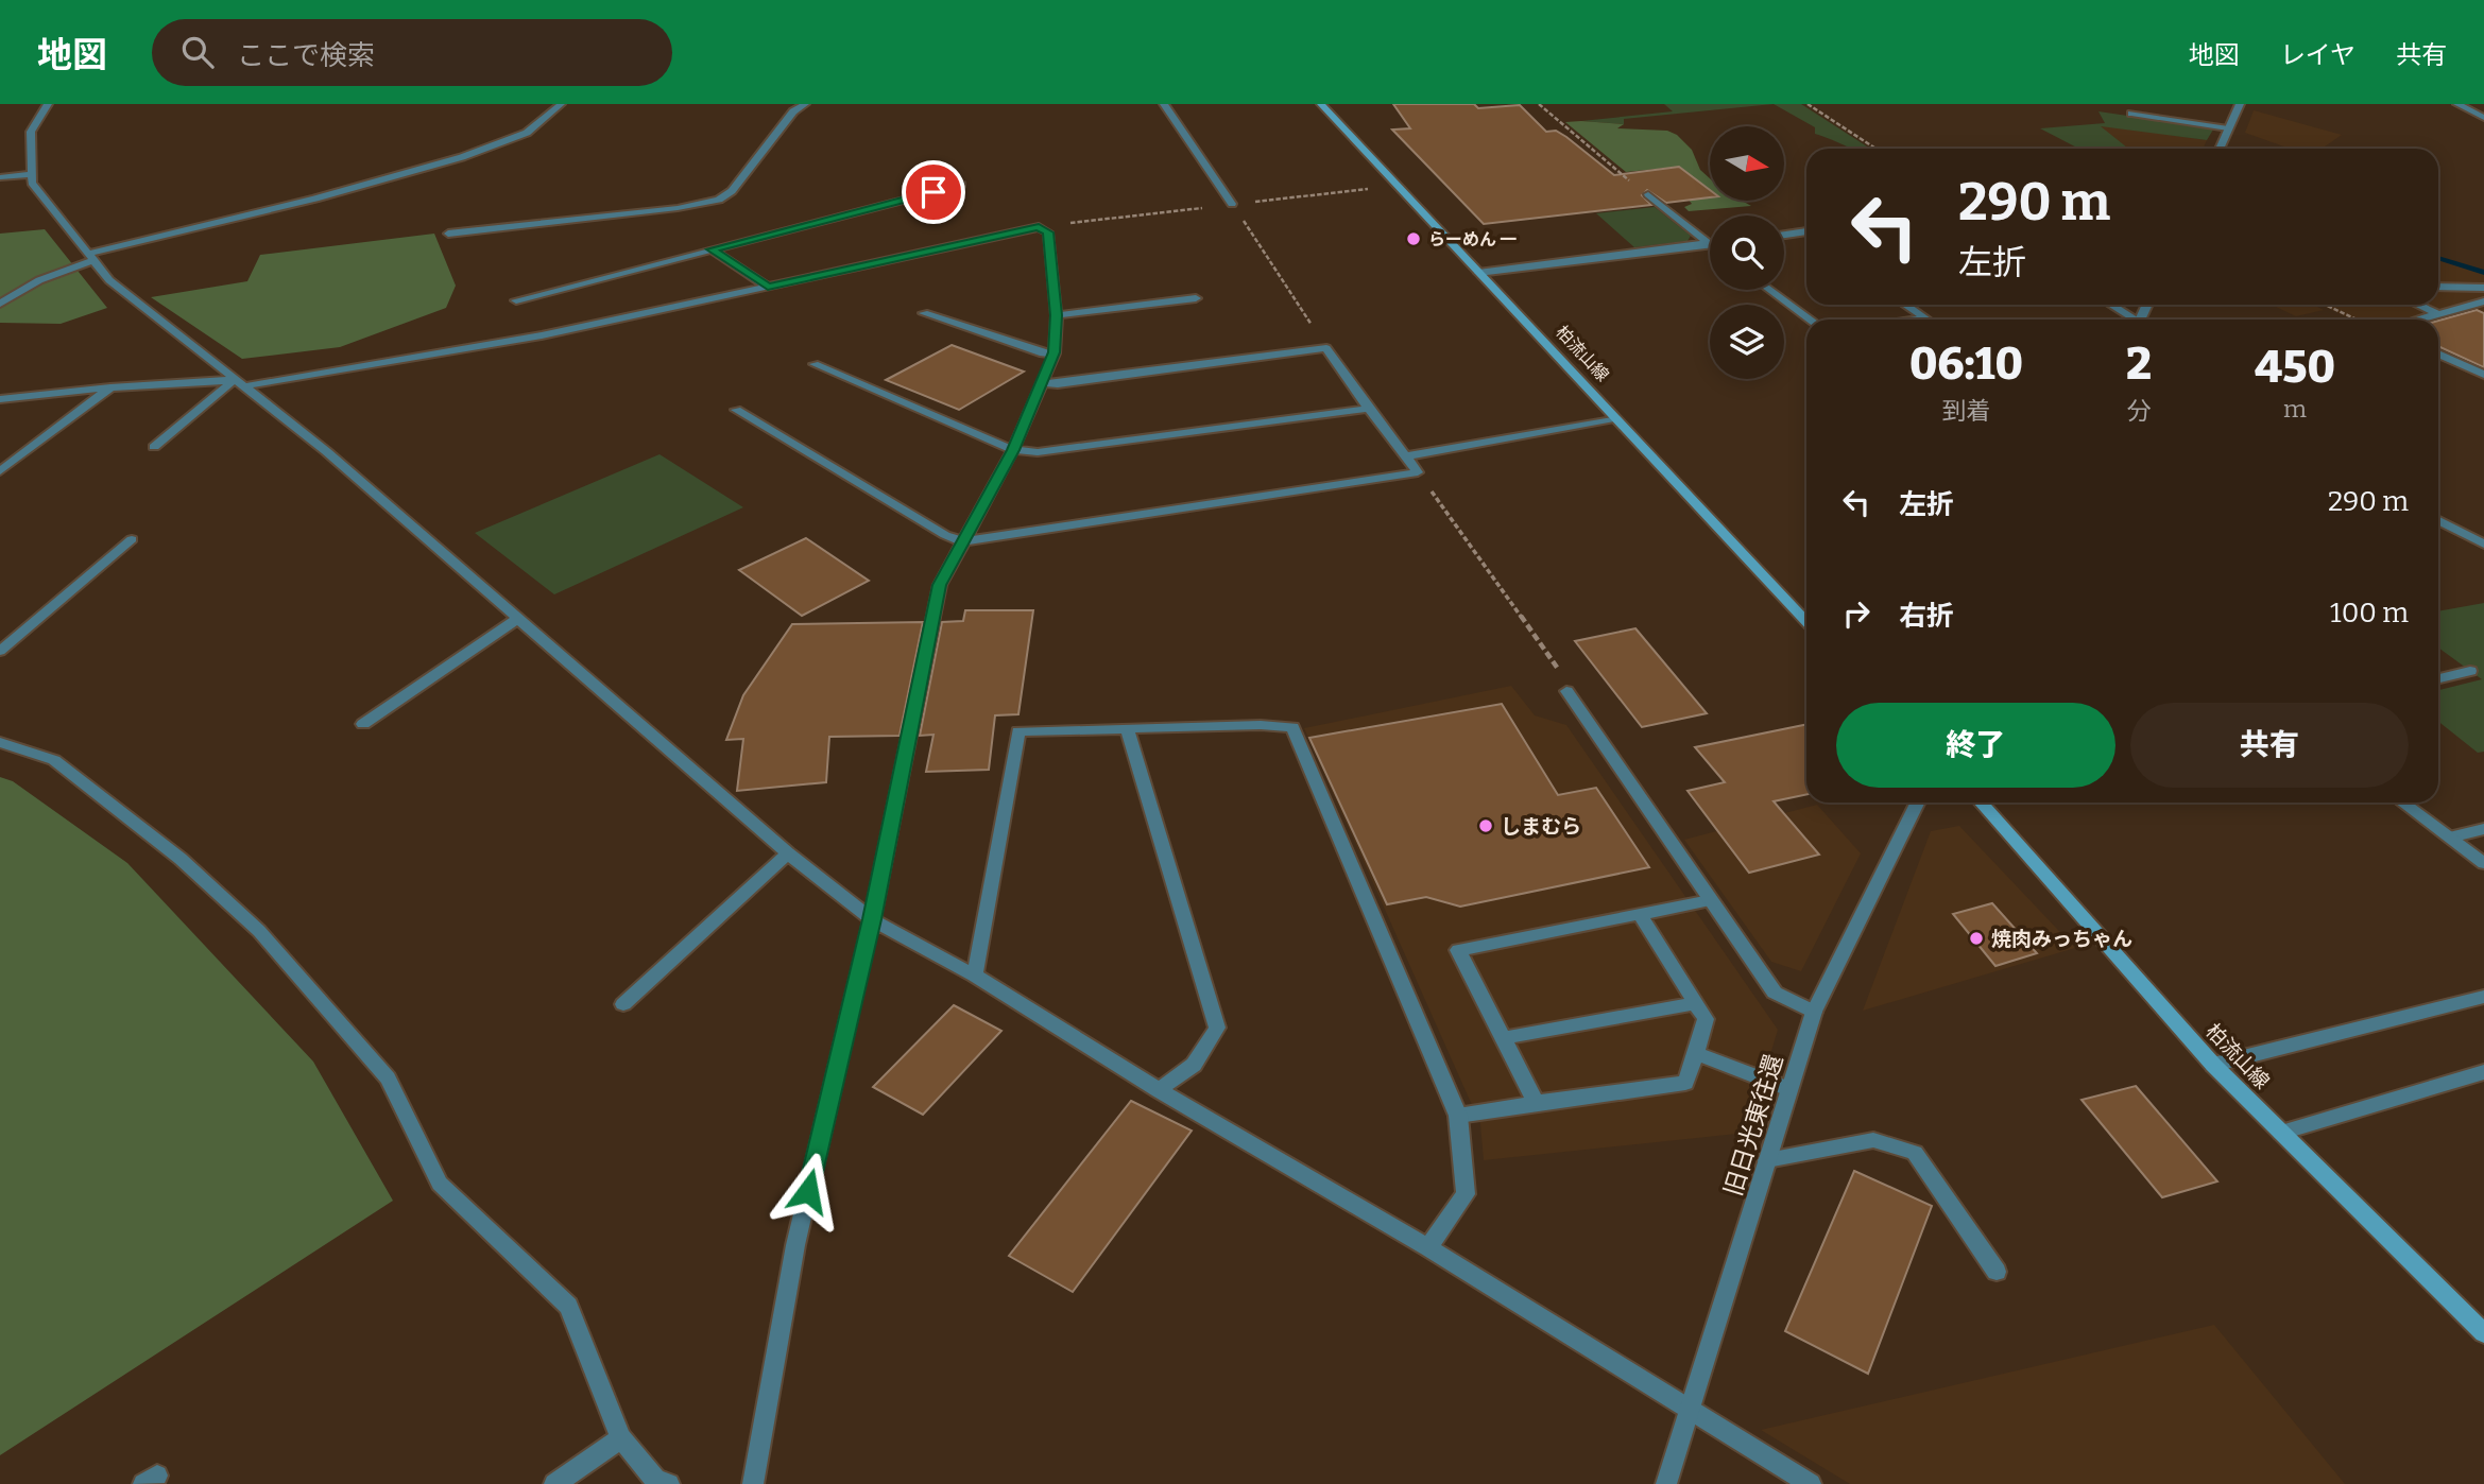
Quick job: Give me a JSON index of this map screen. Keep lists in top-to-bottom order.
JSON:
{
  "streets": {
    "main road": ["柏流山線"],
    "street": ["旧日光東往還"]
  },
  "places": ["らーめん 一", "しまむら", "焼肉みっちゃん"],
  "north": "right",
  "page": {
    "header": "地図",
    "search": "ここで検索",
    "nav": ["地図", "レイヤ", "共有"],
    "turn": ["290 m", "左折"],
    "eta": [
      "06:10",
      "到着",
      "2",
      "分",
      "450",
      "m"
    ],
    "list": [
      {
        "name": "左折",
        "value": "290 m"
      },
      {
        "name": "右折",
        "value": "100 m"
      }
    ],
    "buttons": ["終了", "共有"]
  }
}
